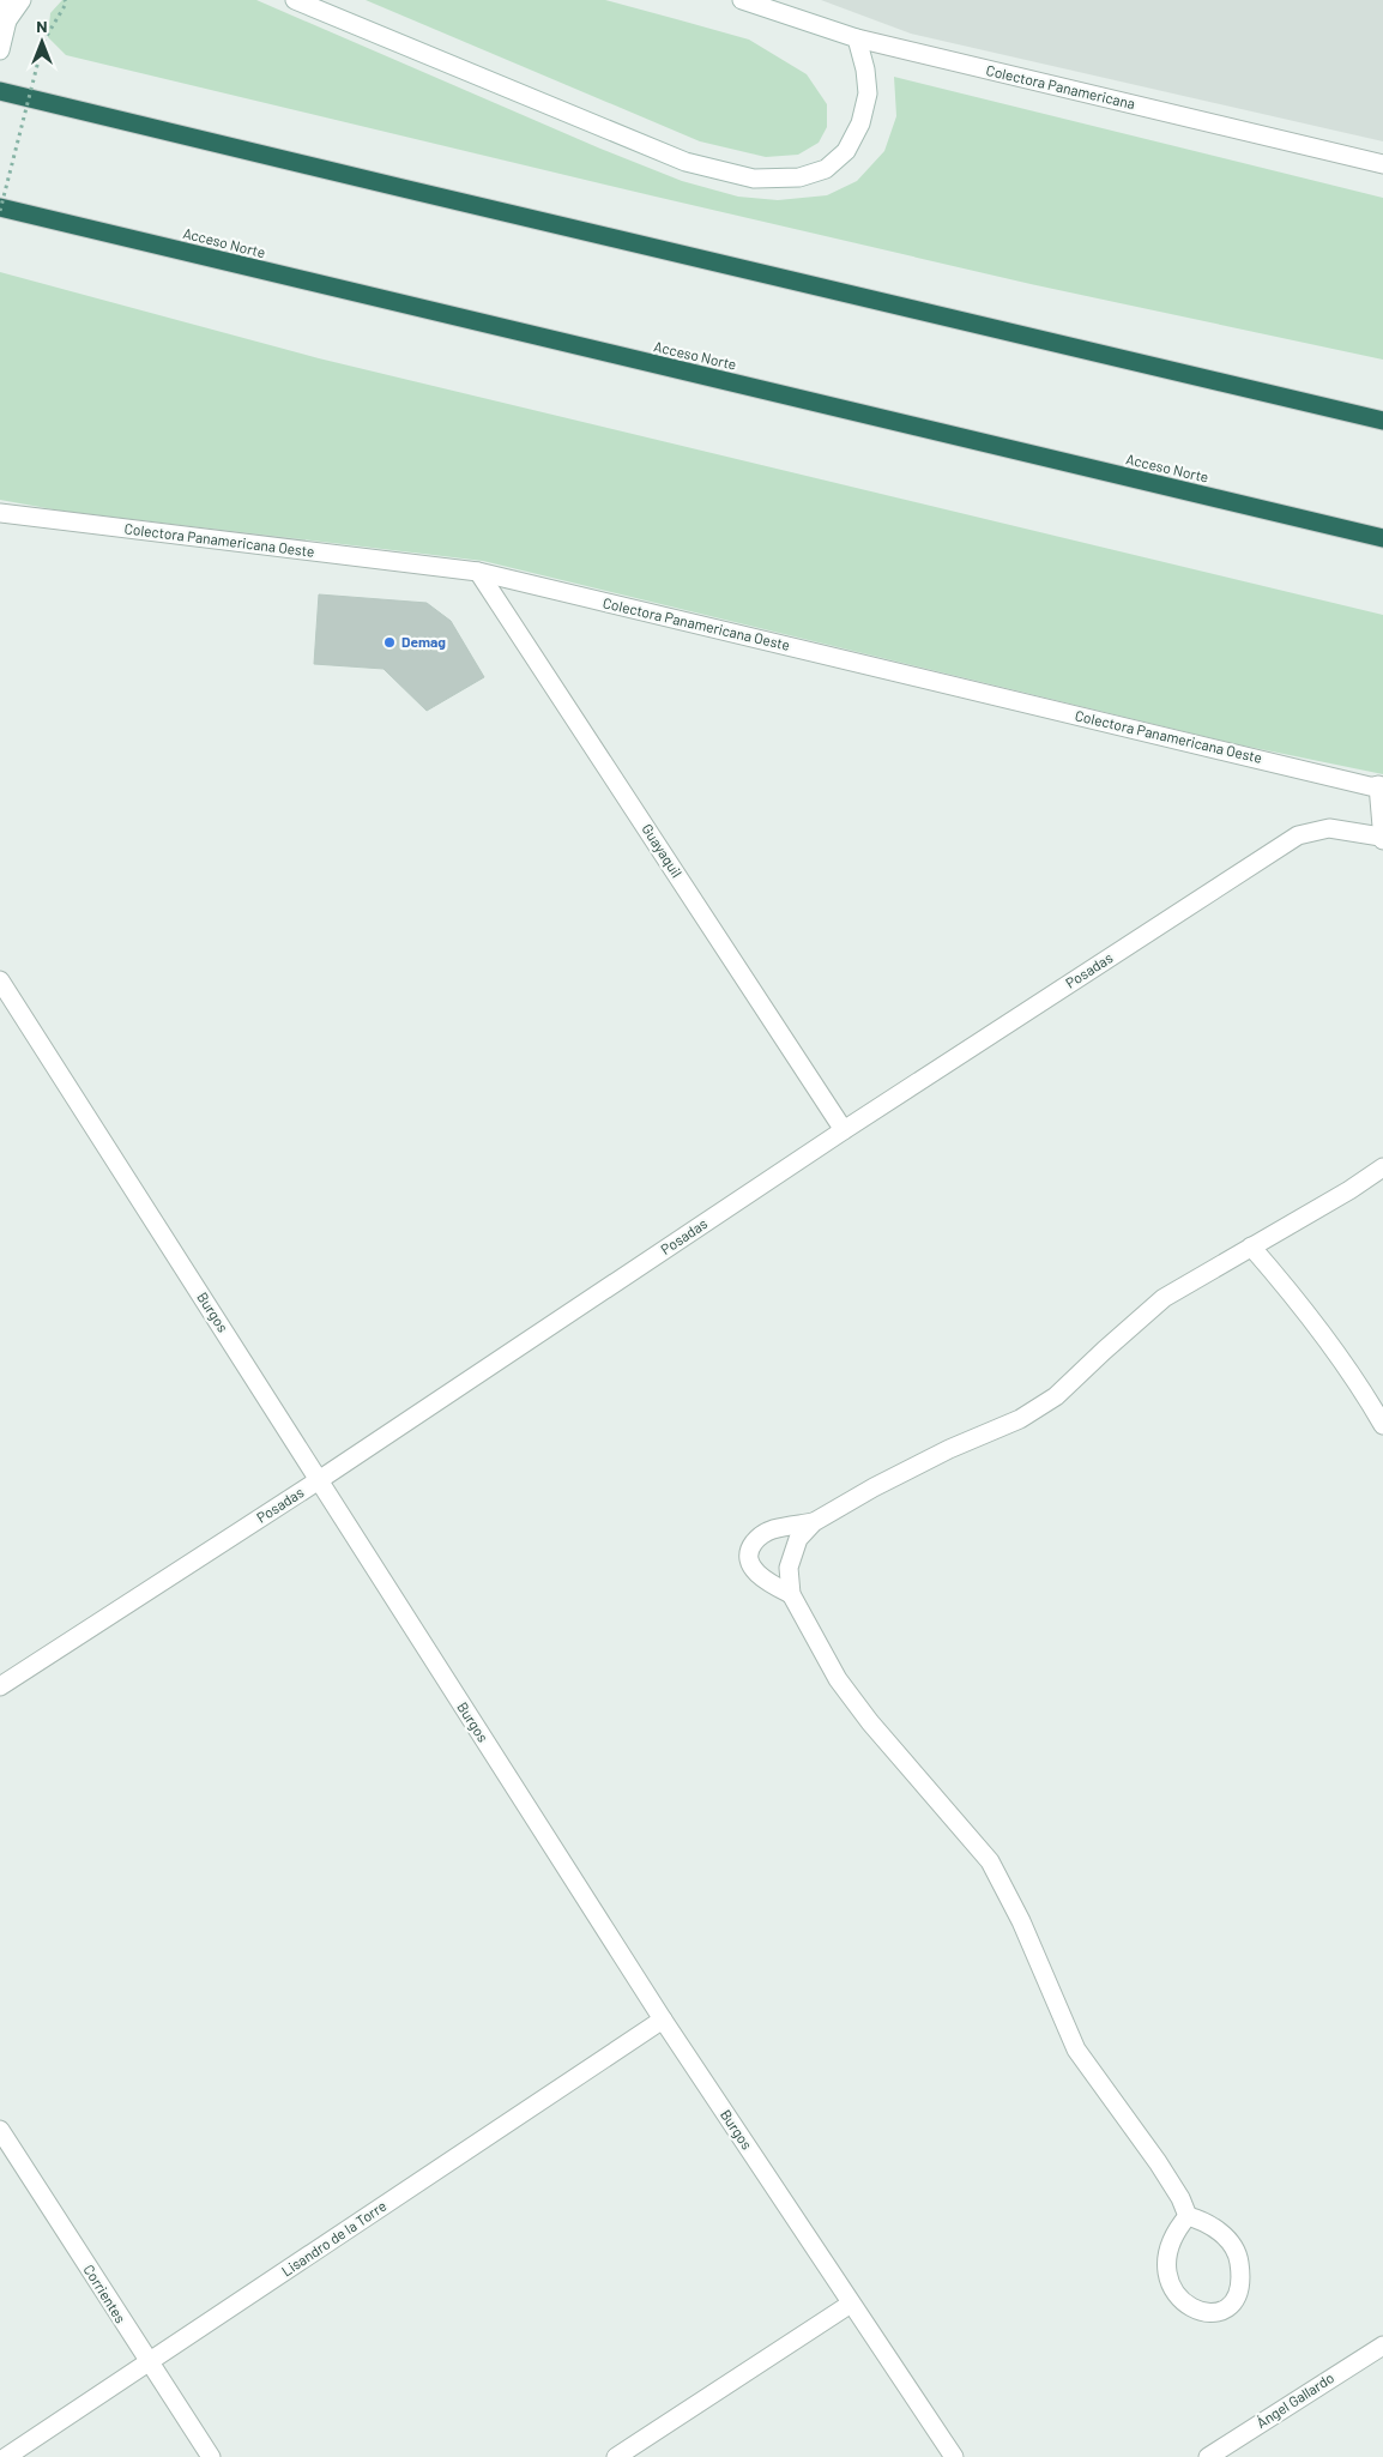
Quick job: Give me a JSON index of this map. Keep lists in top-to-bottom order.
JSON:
{
  "streets": {
    "highway": ["Acceso Norte"],
    "street": [
      "Colectora Panamericana",
      "Colectora Panamericana Oeste",
      "Guayaquil",
      "Posadas",
      "Burgos",
      "Lisandro de la Torre",
      "Corrientes",
      "Ángel Gallardo"
    ]
  },
  "crossings": [
    ["Colectora Panamericana Oeste", "Guayaquil"],
    ["Guayaquil", "Posadas"],
    ["Posadas", "Burgos"],
    ["Burgos", "Lisandro de la Torre"],
    ["Lisandro de la Torre", "Corrientes"]
  ],
  "places": ["Demag"],
  "north": "top"
}
